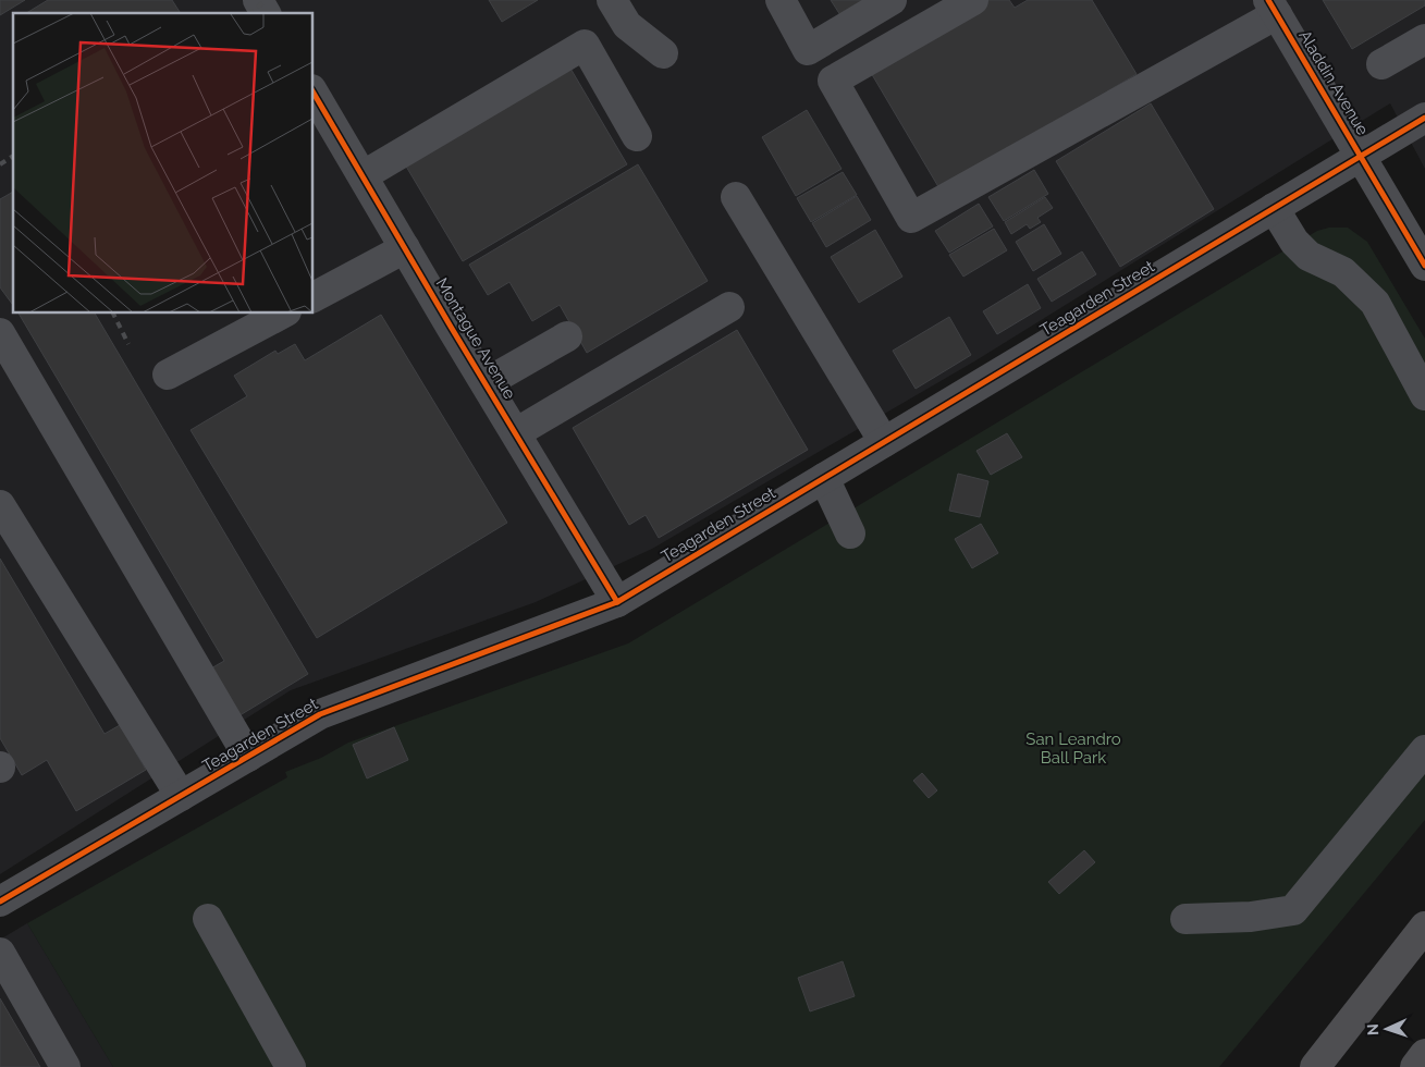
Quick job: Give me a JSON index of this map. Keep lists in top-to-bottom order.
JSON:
{
  "streets": {
    "street": ["Aladdin Avenue", "Teagarden Street", "Montague Avenue"]
  },
  "crossings": [
    ["Aladdin Avenue", "Teagarden Street"],
    ["Teagarden Street", "Montague Avenue"]
  ],
  "parks": ["San Leandro Ball Park"],
  "north": "left"
}
